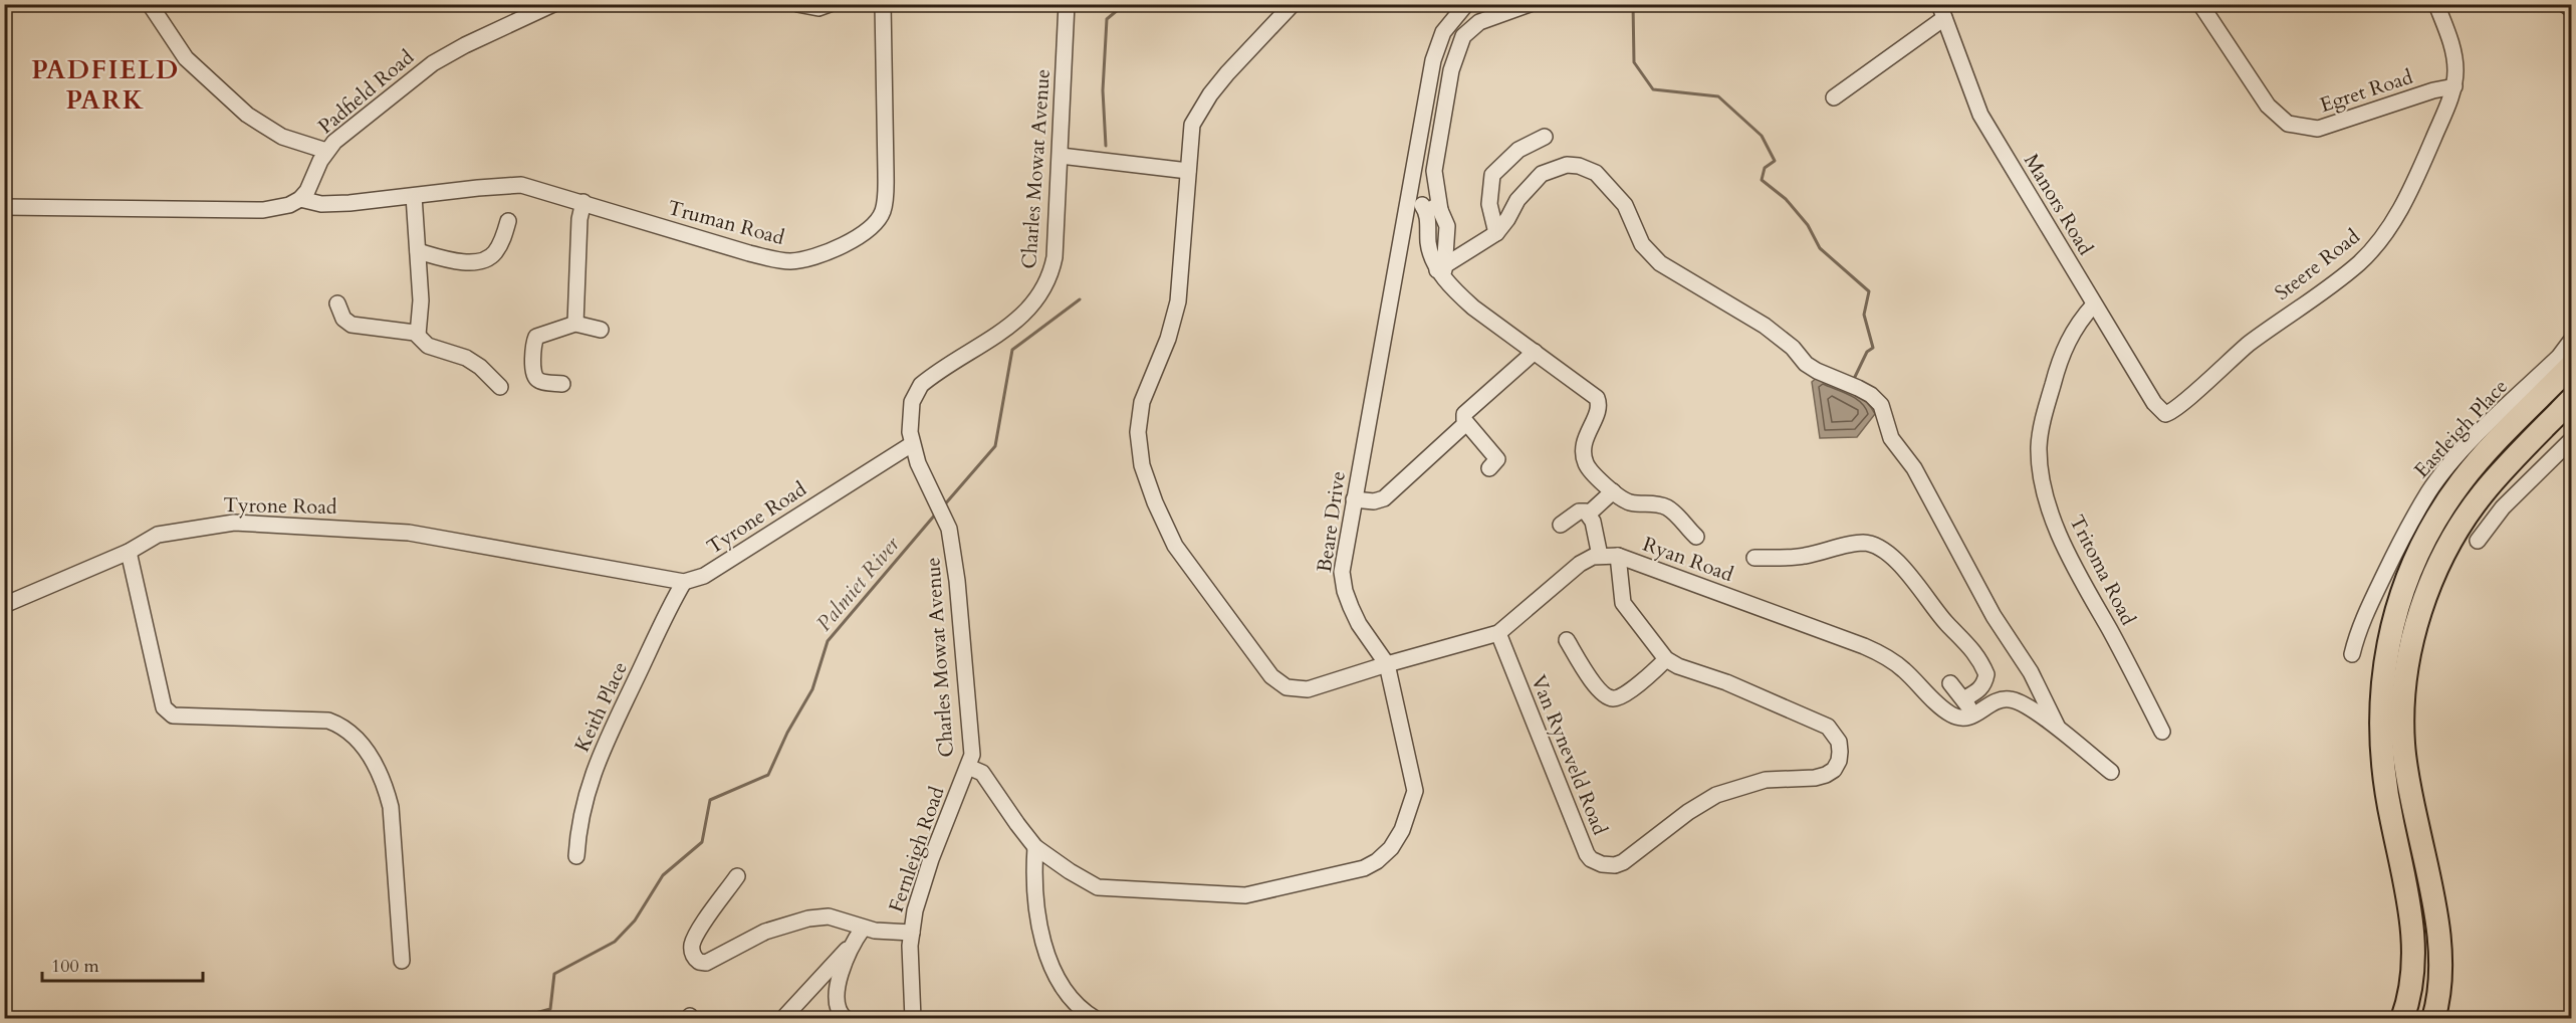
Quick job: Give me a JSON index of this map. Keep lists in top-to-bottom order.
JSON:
{
  "streets": {
    "street": [
      "Egret Road",
      "Padfield Road",
      "Charles Mowat Avenue",
      "Manors Road",
      "Truman Road",
      "Steere Road",
      "Eastleigh Place",
      "Tyrone Road",
      "Beare Drive",
      "Ryan Road",
      "Tritoma Road",
      "Keith Place",
      "Van Ryneveld Road",
      "Fernleigh Road"
    ]
  },
  "crossings": [
    ["Egret Road", "Steere Road"],
    ["Padfield Road", "Truman Road"],
    ["Charles Mowat Avenue", "Tyrone Road"],
    ["Charles Mowat Avenue", "Fernleigh Road"],
    ["Manors Road", "Steere Road"],
    ["Manors Road", "Tritoma Road"],
    ["Tyrone Road", "Keith Place"],
    ["Beare Drive", "Ryan Road"],
    ["Ryan Road", "Van Ryneveld Road"]
  ],
  "districts": ["PADFIELD PARK"],
  "water": ["Palmiet River"],
  "scale_bar": "100 m"
}
